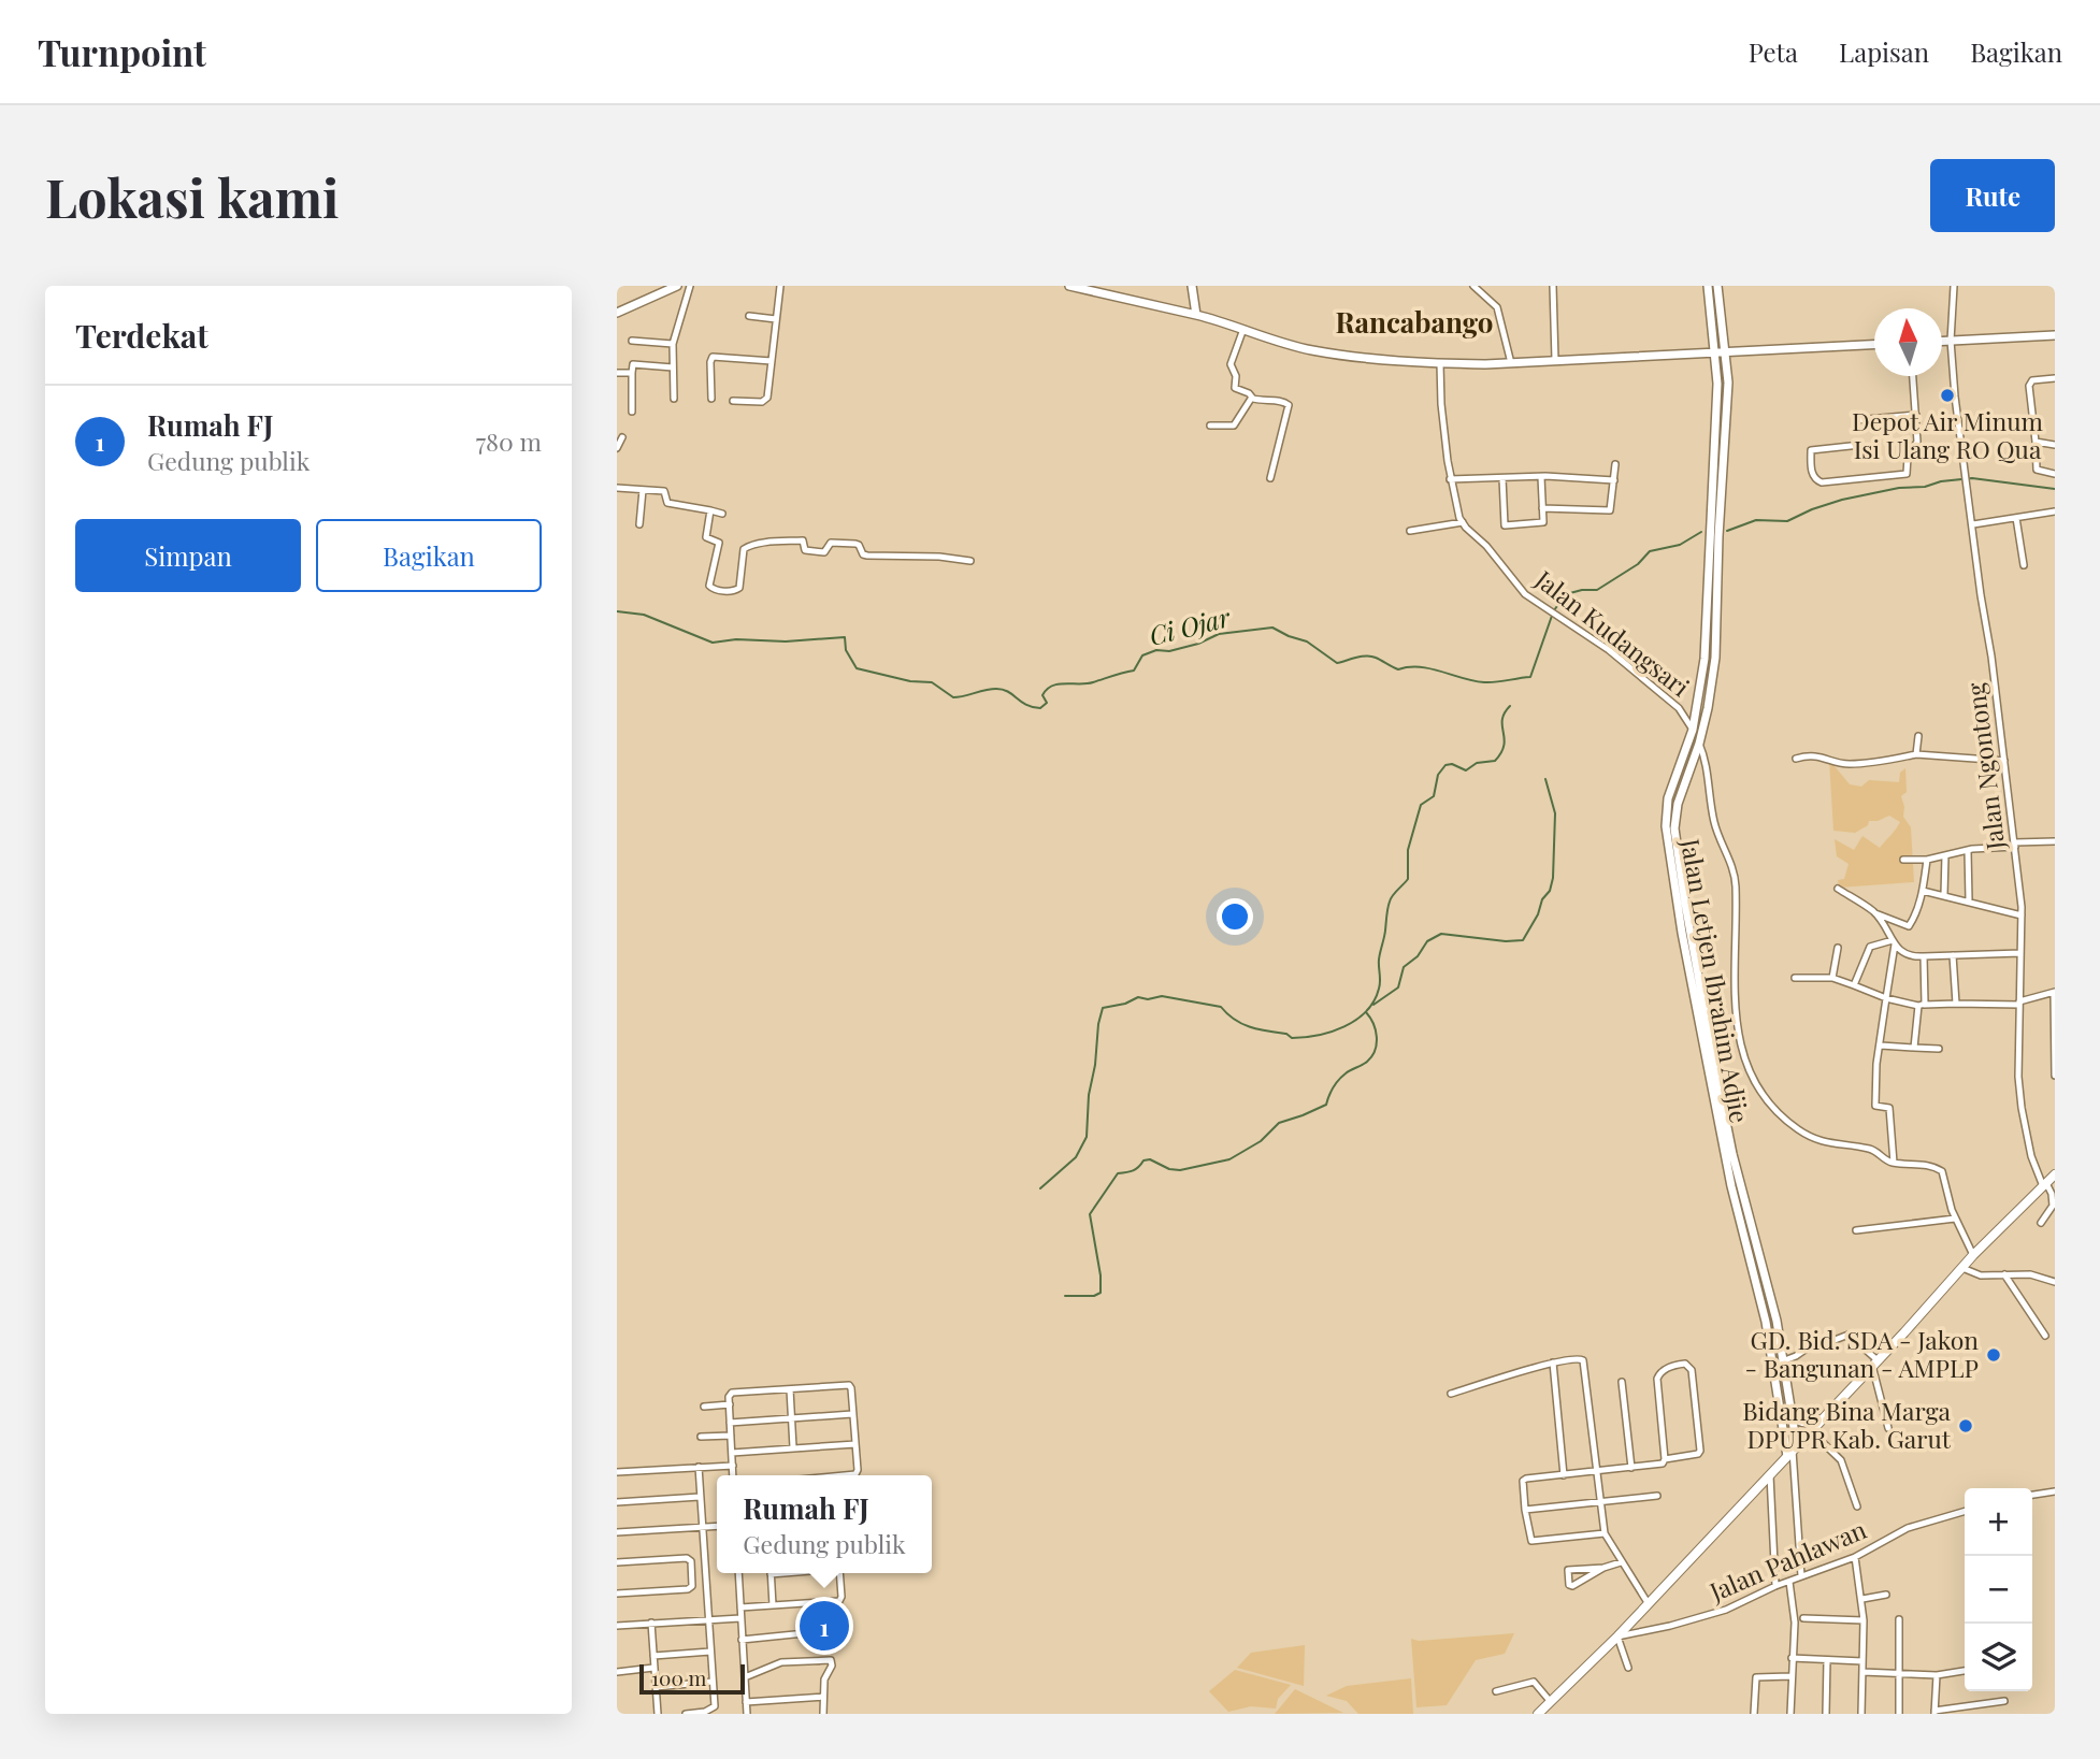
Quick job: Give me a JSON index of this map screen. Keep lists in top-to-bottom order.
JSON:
{
  "streets": {
    "street": [
      "Jalan Kudangsari",
      "Jalan Ngontong",
      "Jalan Letjen Ibrahim Adjie",
      "Jalan Pahlawan"
    ]
  },
  "crossings": [
    ["Jalan Kudangsari", "Jalan Letjen Ibrahim Adjie"]
  ],
  "districts": ["Rancabango"],
  "water": ["Ci Ojar"],
  "places": ["Depot Air Minum Isi Ulang RO Qua", "GD. Bid. SDA - Jakon - Bangunan - AMPLP", "Bidang Bina Marga DPUPR Kab. Garut"],
  "scale_bar": "100 m",
  "north": "top",
  "page": {
    "header": "Turnpoint",
    "nav": ["Peta", "Lapisan", "Bagikan"],
    "buttons": [
      "Rute",
      ["Simpan", "Bagikan"]
    ],
    "title": "Lokasi kami",
    "heading": "Terdekat",
    "list": [
      {
        "mark": "1",
        "name": "Rumah FJ",
        "note": "Gedung publik",
        "value": "780 m"
      }
    ],
    "popup": ["Rumah FJ", "Gedung publik"],
    "map_buttons": ["+", "−"],
    "pins": "1",
    "scale": "100 m"
  }
}
